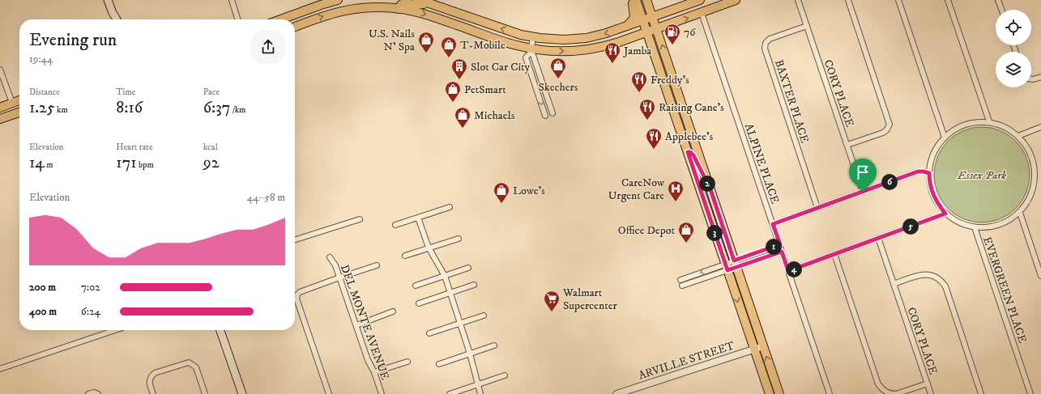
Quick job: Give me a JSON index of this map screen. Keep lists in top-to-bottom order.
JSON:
{
  "streets": {
    "street": [
      "CORY PLACE",
      "BAXTER PLACE",
      "ALPINE PLACE",
      "EVERGREEN PLACE",
      "DEL MONTE AVENUE",
      "ARVILLE STREET"
    ]
  },
  "crossings": [
    ["CORY PLACE", "BAXTER PLACE"]
  ],
  "parks": ["Essex Park"],
  "places": {
    "fuel station": ["76"],
    "shop": [
      "U.S. Nails N' Spa",
      "T-Mobile",
      "Skechers",
      "PetSmart",
      "Michaels",
      "Lowe's",
      "Office Depot"
    ],
    "restaurant": [
      "Jamba",
      "Freddy's",
      "Raising Cane's",
      "Applebee's"
    ],
    "building": ["Slot Car City"],
    "hospital": ["CareNow Urgent Care"],
    "supermarket": ["Walmart Supercenter"]
  },
  "page": {
    "heading": ["Evening run", "19:44"],
    "stats": [
      ["Distance", "1.25 km"],
      ["Time", "8:16"],
      ["Pace", "6:37 /km"],
      ["Elevation", "14 m"],
      ["Heart rate", "171 bpm"],
      ["kcal", "92"]
    ],
    "pins": [
      "6",
      "2",
      "5",
      "3",
      "1",
      "4"
    ],
    "chart": ["Elevation", "44–58 m"],
    "list": [
      {
        "name": "200 m",
        "note": "7:02"
      },
      {
        "name": "400 m",
        "note": "6:24"
      }
    ]
  }
}
